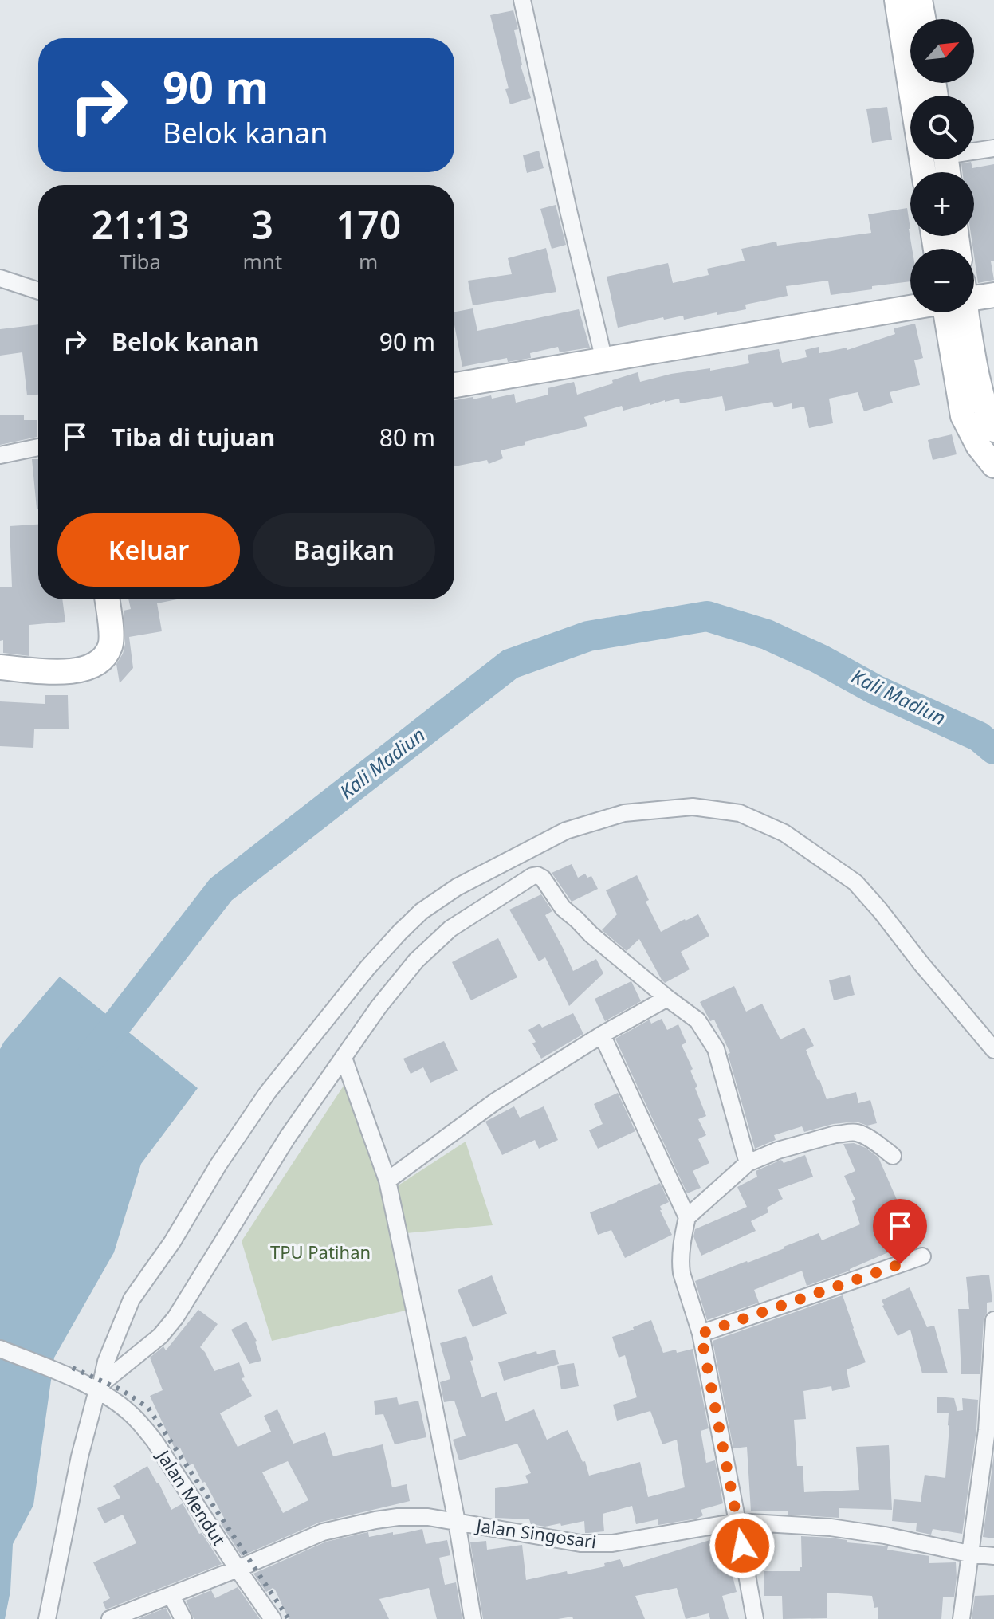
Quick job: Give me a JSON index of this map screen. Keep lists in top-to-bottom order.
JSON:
{
  "streets": {
    "street": ["Jalan Mendut", "Jalan Singosari"]
  },
  "crossings": [
    ["Jalan Mendut", "Jalan Singosari"]
  ],
  "water": ["Kali Madiun"],
  "parks": ["TPU Patihan"],
  "north": "top right",
  "page": {
    "map_buttons": ["+", "−"],
    "turn": ["90 m", "Belok kanan"],
    "eta": [
      "21:13",
      "Tiba",
      "3",
      "mnt",
      "170",
      "m"
    ],
    "list": [
      {
        "name": "Belok kanan",
        "value": "90 m"
      },
      {
        "name": "Tiba di tujuan",
        "value": "80 m"
      }
    ],
    "buttons": ["Keluar", "Bagikan"]
  }
}
